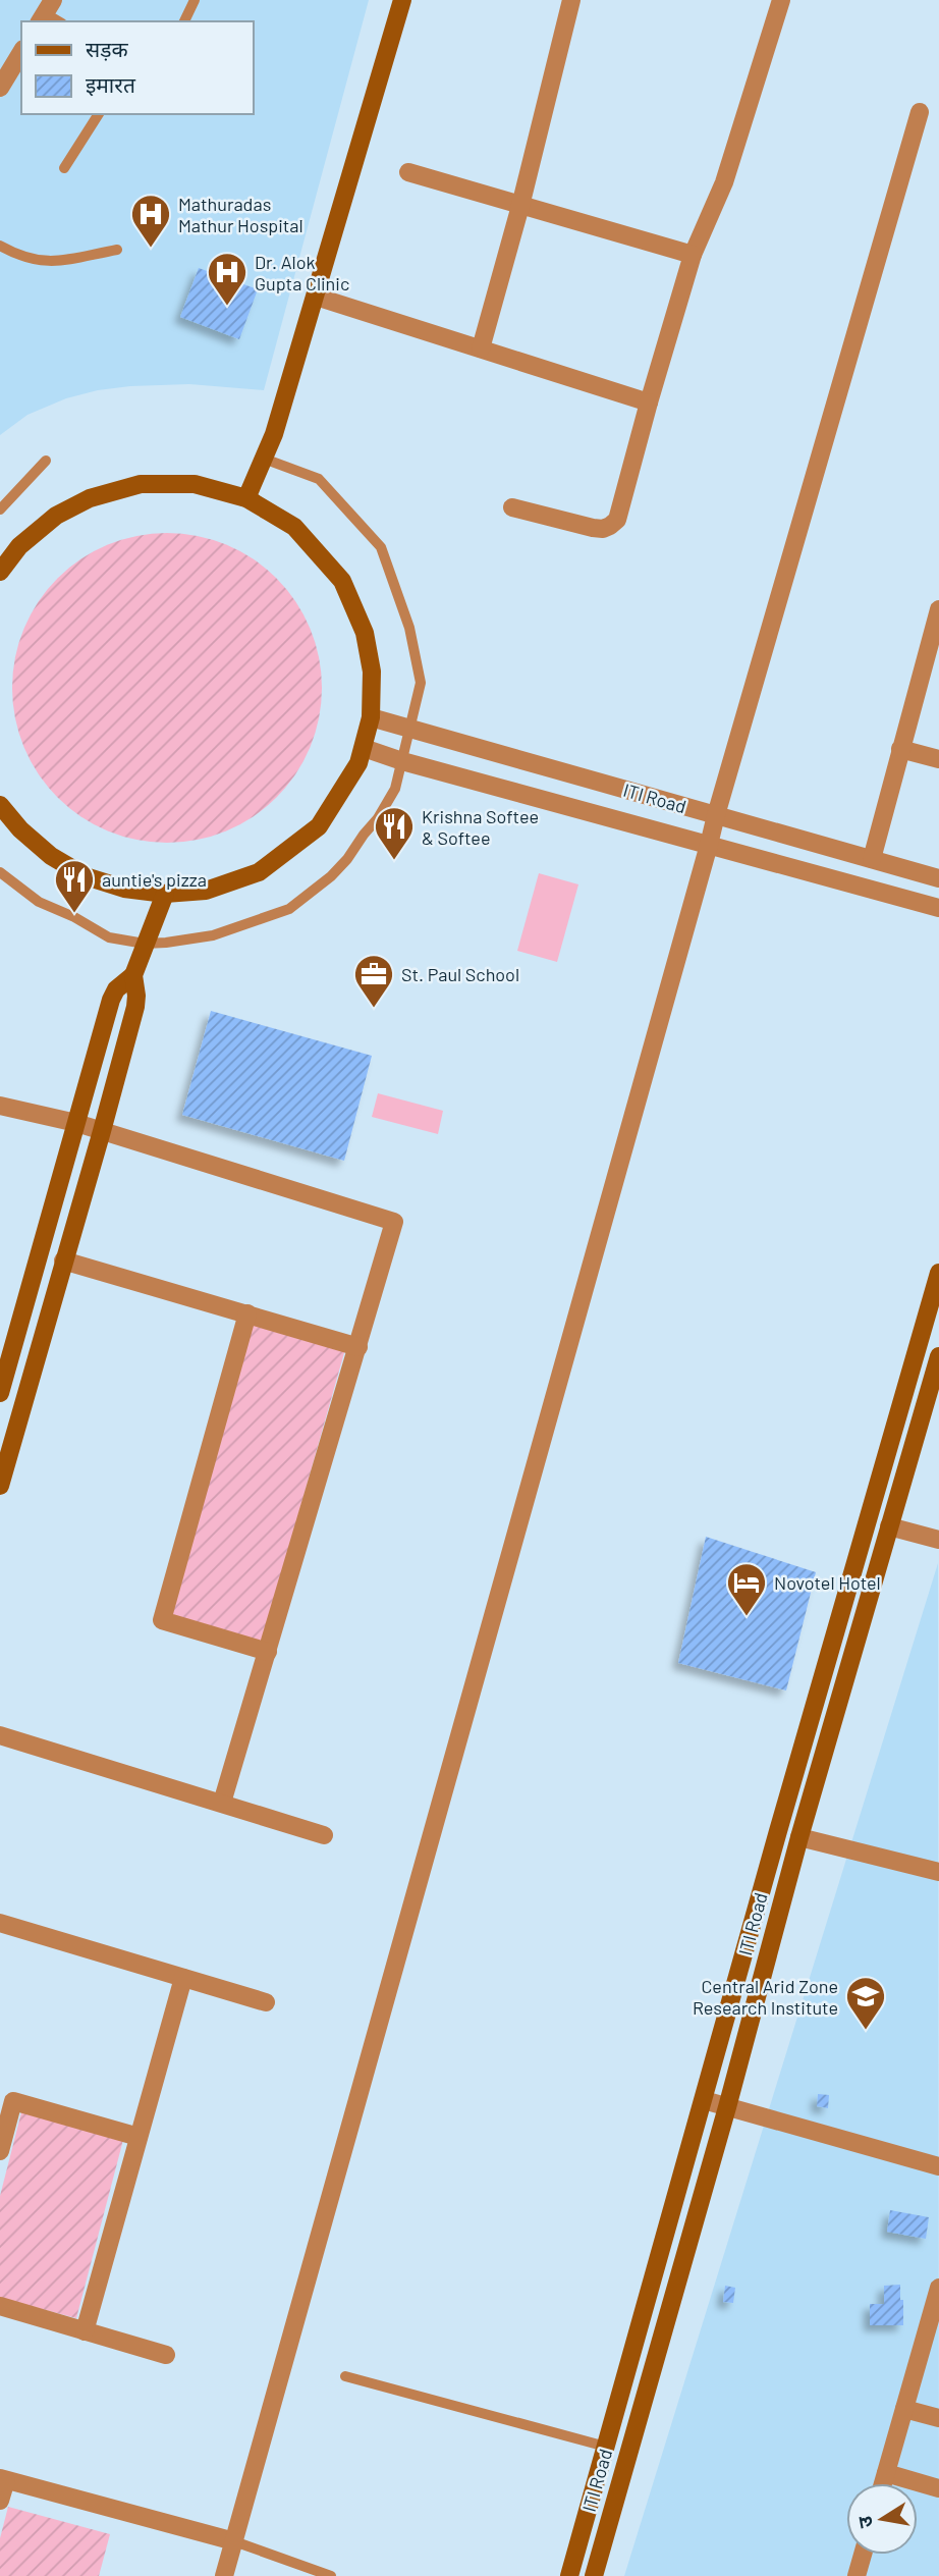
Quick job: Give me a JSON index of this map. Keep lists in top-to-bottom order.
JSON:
{
  "streets": {
    "street": ["ITI Road"]
  },
  "places": {
    "hospital": ["Mathuradas Mathur Hospital", "Dr. Alok Gupta Clinic"],
    "restaurant": ["Krishna Softee & Softee", "auntie's pizza"],
    "office": ["St. Paul School"],
    "hotel": ["Novotel Hotel"],
    "school or university": ["Central Arid Zone Research Institute"]
  },
  "legend": ["सड़क", "इमारत"],
  "north": "left"
}
